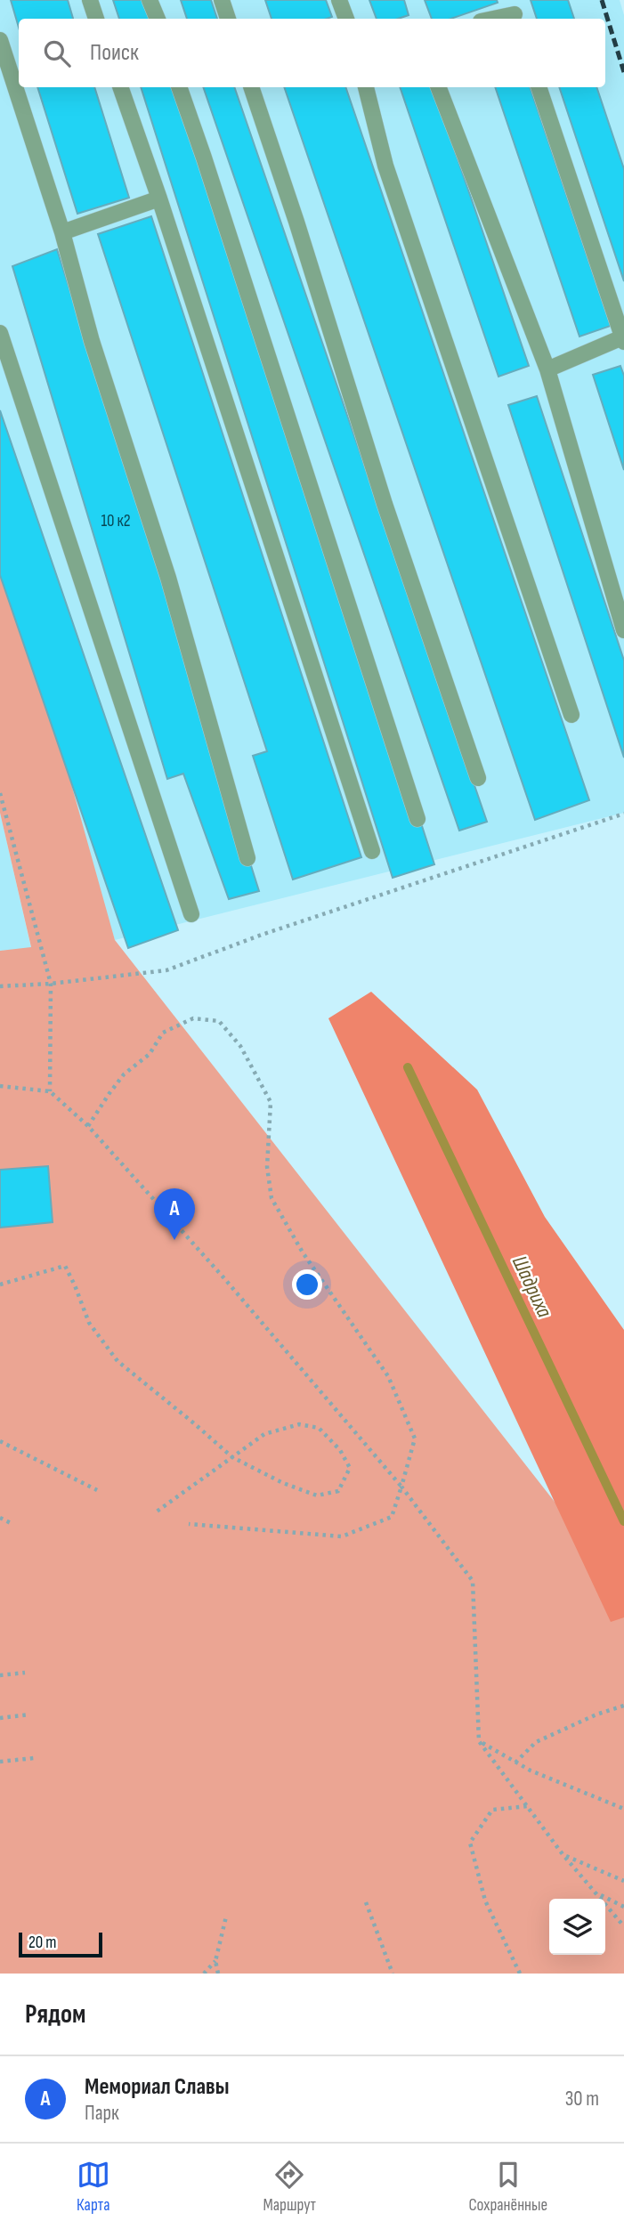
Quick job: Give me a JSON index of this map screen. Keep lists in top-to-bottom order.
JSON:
{
  "water": ["Шадриха"],
  "house_numbers": ["10 к2"],
  "scale_bar": "20 m",
  "page": {
    "search": "Поиск",
    "pins": "A",
    "scale": "20 m",
    "heading": "Рядом",
    "list": [
      {
        "mark": "A",
        "name": "Мемориал Славы",
        "note": "Парк",
        "value": "30 m"
      }
    ],
    "nav": ["Карта", "Маршрут", "Сохранённые"]
  }
}
